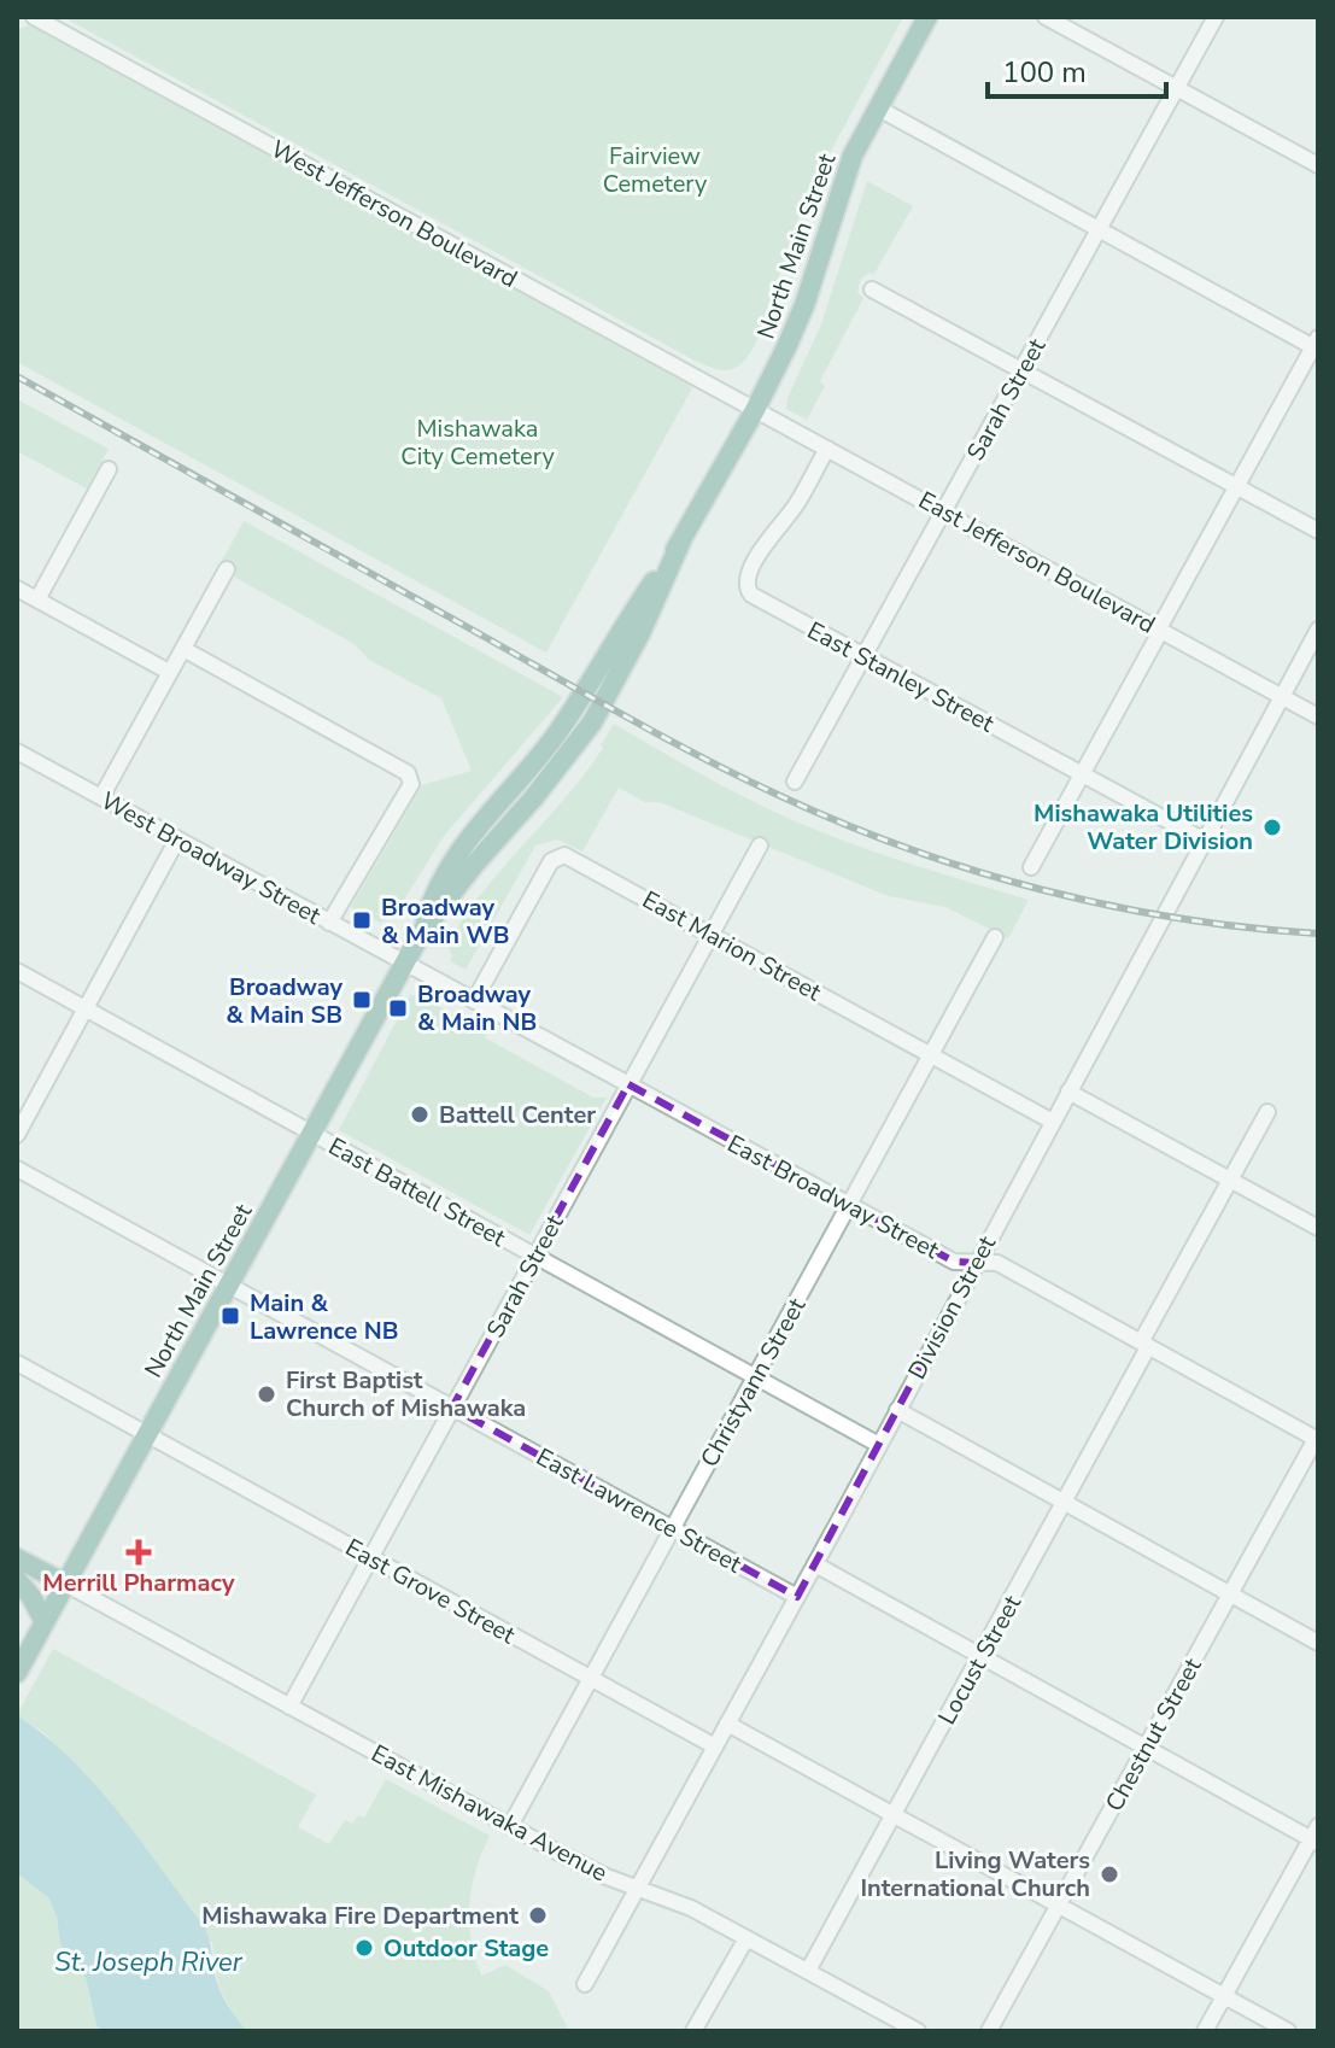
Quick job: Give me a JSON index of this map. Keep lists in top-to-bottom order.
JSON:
{
  "streets": {
    "main road": ["North Main Street"],
    "street": [
      "West Jefferson Boulevard",
      "Sarah Street",
      "East Jefferson Boulevard",
      "East Stanley Street",
      "West Broadway Street",
      "East Marion Street",
      "East Battell Street",
      "East Broadway Street",
      "Division Street",
      "Christyann Street",
      "East Lawrence Street",
      "East Grove Street",
      "Locust Street",
      "Chestnut Street",
      "East Mishawaka Avenue"
    ]
  },
  "crossings": [
    ["West Jefferson Boulevard", "North Main Street"],
    ["West Jefferson Boulevard", "East Jefferson Boulevard"],
    ["North Main Street", "East Jefferson Boulevard"],
    ["North Main Street", "West Broadway Street"],
    ["North Main Street", "East Battell Street"],
    ["North Main Street", "East Broadway Street"],
    ["North Main Street", "East Lawrence Street"],
    ["North Main Street", "East Grove Street"],
    ["North Main Street", "East Mishawaka Avenue"],
    ["Sarah Street", "East Jefferson Boulevard"],
    ["Sarah Street", "East Stanley Street"],
    ["Sarah Street", "East Marion Street"],
    ["Sarah Street", "East Battell Street"],
    ["Sarah Street", "East Broadway Street"],
    ["Sarah Street", "East Lawrence Street"],
    ["Sarah Street", "East Grove Street"],
    ["Sarah Street", "East Mishawaka Avenue"],
    ["East Jefferson Boulevard", "East Stanley Street"],
    ["East Jefferson Boulevard", "Division Street"],
    ["East Stanley Street", "Division Street"],
    ["West Broadway Street", "East Broadway Street"],
    ["East Marion Street", "East Broadway Street"],
    ["East Marion Street", "Division Street"],
    ["East Marion Street", "Christyann Street"],
    ["East Battell Street", "Division Street"],
    ["East Battell Street", "Christyann Street"],
    ["East Broadway Street", "Division Street"],
    ["East Broadway Street", "Christyann Street"],
    ["East Broadway Street", "Locust Street"],
    ["East Broadway Street", "Chestnut Street"],
    ["Division Street", "East Lawrence Street"],
    ["Division Street", "East Grove Street"],
    ["Division Street", "East Mishawaka Avenue"],
    ["Christyann Street", "East Lawrence Street"],
    ["Christyann Street", "East Grove Street"],
    ["Christyann Street", "East Mishawaka Avenue"],
    ["Locust Street", "East Mishawaka Avenue"]
  ],
  "water": ["St. Joseph River"],
  "parks": ["Fairview Cemetery", "Mishawaka City Cemetery"],
  "places": {
    "other": [
      "Mishawaka Utilities Water Division",
      "Battell Center",
      "First Baptist Church of Mishawaka",
      "Living Waters International Church",
      "Mishawaka Fire Department",
      "Outdoor Stage"
    ],
    "transit": [
      "Broadway & Main WB",
      "Broadway & Main SB",
      "Broadway & Main NB",
      "Main & Lawrence NB"
    ],
    "health": ["Merrill Pharmacy"]
  },
  "scale_bar": "100 m"
}
